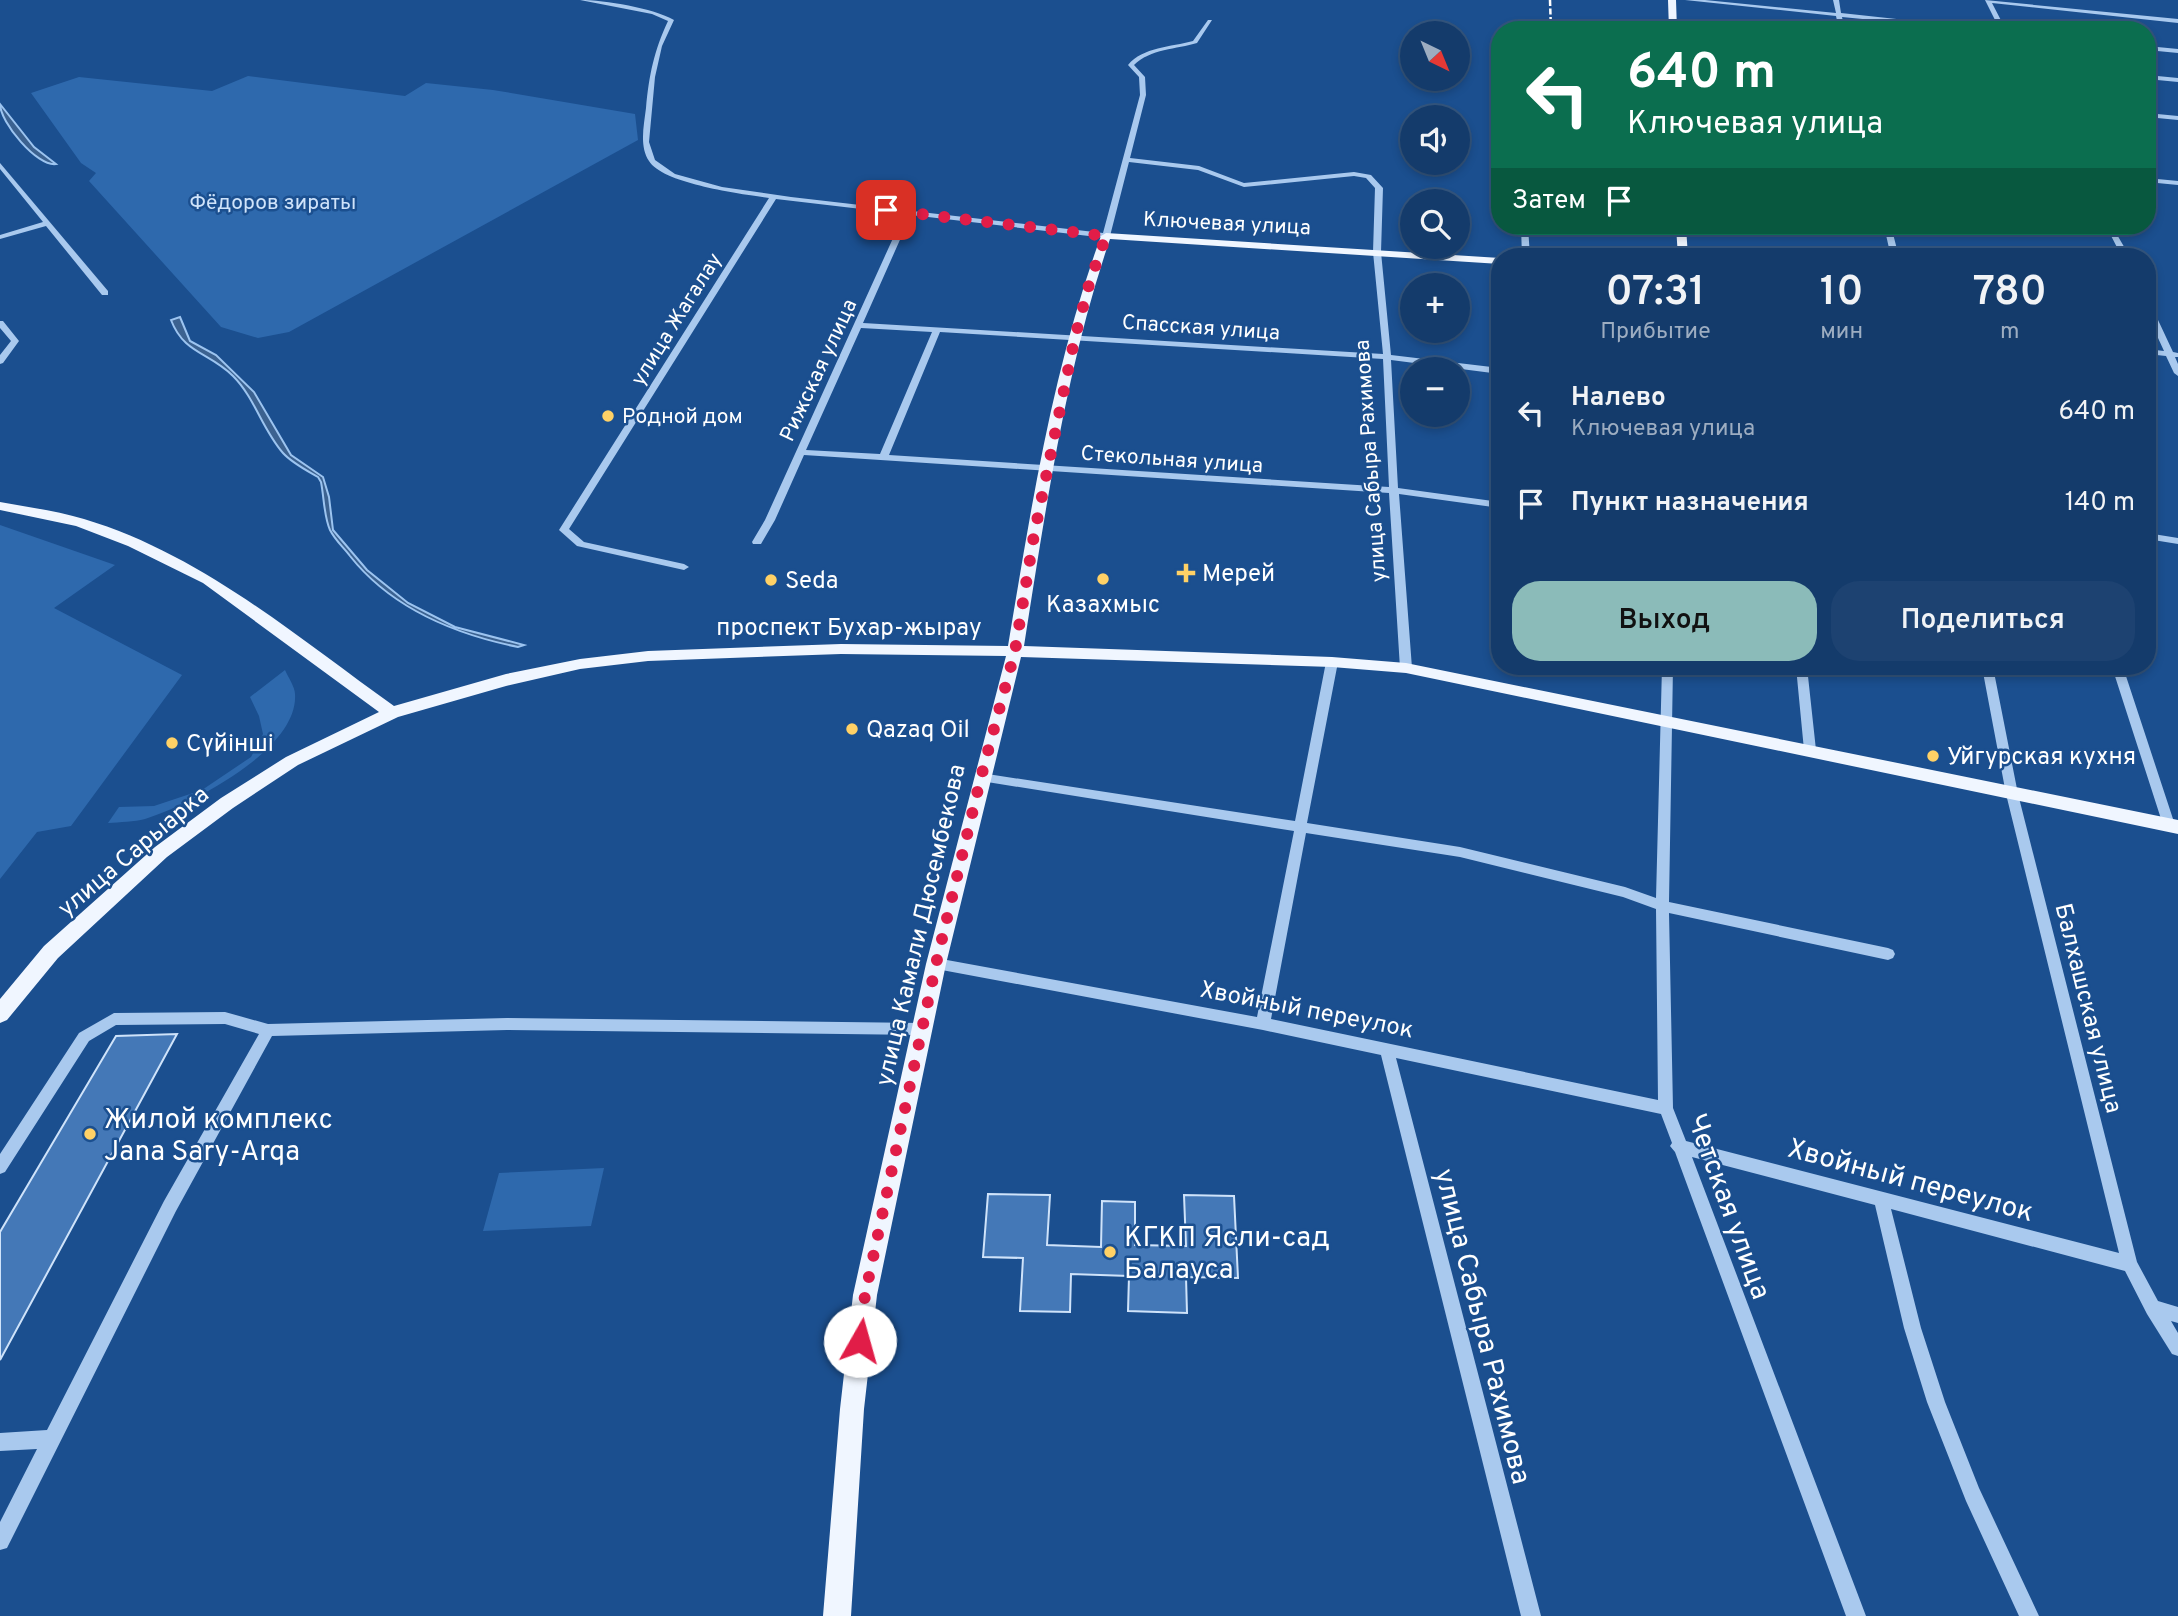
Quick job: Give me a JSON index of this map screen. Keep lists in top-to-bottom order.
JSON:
{
  "streets": {
    "main road": [
      "Ключевая улица",
      "проспект Бухар-жырау",
      "улица Сарыарка",
      "улица Камали Дюсембекова"
    ],
    "street": [
      "улица Жагалау",
      "Спасская улица",
      "Рижская улица",
      "Стекольная улица",
      "улица Сабыра Рахимова",
      "Балхашская улица",
      "Хвойный переулок",
      "Четская улица"
    ]
  },
  "crossings": [
    ["Ключевая улица", "улица Жагалау"],
    ["Ключевая улица", "Рижская улица"],
    ["Ключевая улица", "улица Сабыра Рахимова"],
    ["Ключевая улица", "улица Камали Дюсембекова"],
    ["Спасская улица", "Рижская улица"],
    ["Спасская улица", "улица Сабыра Рахимова"],
    ["Спасская улица", "улица Камали Дюсембекова"],
    ["Рижская улица", "Стекольная улица"],
    ["Стекольная улица", "улица Сабыра Рахимова"],
    ["Стекольная улица", "улица Камали Дюсембекова"],
    ["улица Сабыра Рахимова", "проспект Бухар-жырау"],
    ["улица Сабыра Рахимова", "Хвойный переулок"],
    ["проспект Бухар-жырау", "улица Сарыарка"],
    ["проспект Бухар-жырау", "улица Камали Дюсембекова"],
    ["проспект Бухар-жырау", "Балхашская улица"],
    ["проспект Бухар-жырау", "Четская улица"],
    ["улица Камали Дюсембекова", "Хвойный переулок"],
    ["Балхашская улица", "Хвойный переулок"],
    ["Хвойный переулок", "Четская улица"]
  ],
  "parks": ["Фёдоров зираты"],
  "places": {
    "other": [
      "Родной дом",
      "Казахмыс",
      "Seda",
      "Qazaq Oil",
      "Сүйінші",
      "Уйгурская кухня",
      "Жилой комплекс Jana Sary-Arqa",
      "КГКП Ясли-сад Балауса"
    ],
    "health": ["Мерей"]
  },
  "north": "bottom right",
  "page": {
    "map_buttons": ["+", "−"],
    "turn": ["640 m", "Ключевая улица"],
    "then": "Затем",
    "eta": [
      "07:31",
      "Прибытие",
      "10",
      "мин",
      "780",
      "m"
    ],
    "list": [
      {
        "name": "Налево",
        "note": "Ключевая улица",
        "value": "640 m"
      },
      {
        "name": "Пункт назначения",
        "value": "140 m"
      }
    ],
    "buttons": ["Выход", "Поделиться"]
  }
}
